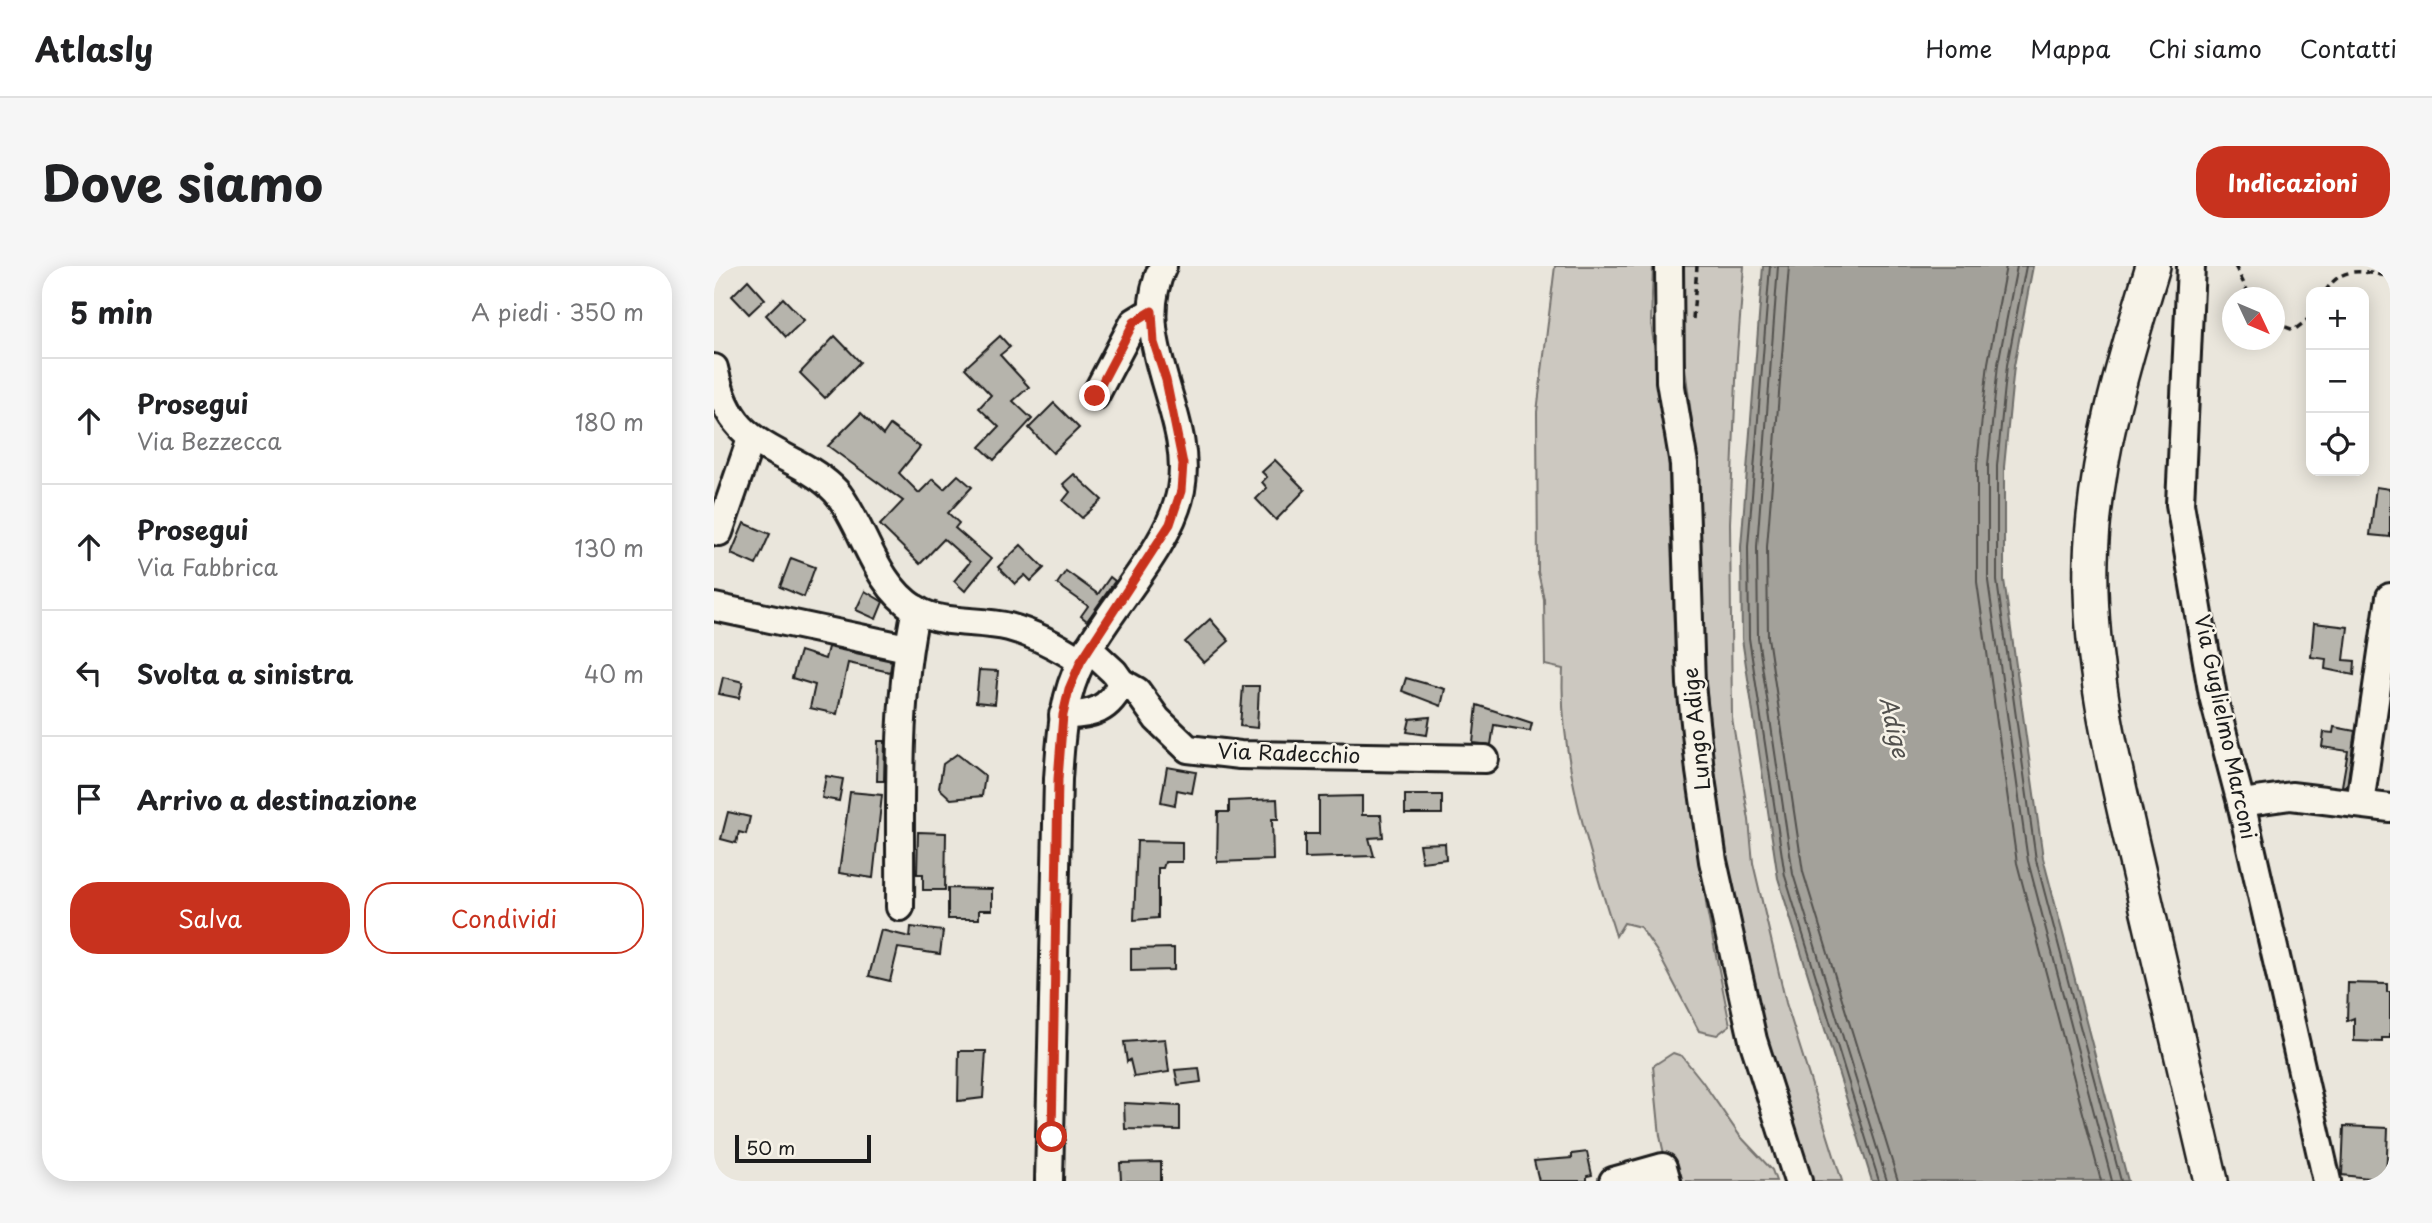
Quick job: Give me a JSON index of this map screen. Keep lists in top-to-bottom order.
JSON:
{
  "streets": {
    "street": ["Via Guglielmo Marconi", "Lungo Adige", "Via Radecchio"]
  },
  "water": ["Adige"],
  "scale_bar": "50 m",
  "north": "bottom right",
  "page": {
    "header": "Atlasly",
    "nav": [
      "Home",
      "Mappa",
      "Chi siamo",
      "Contatti"
    ],
    "title": "Dove siamo",
    "buttons": [
      "Indicazioni",
      ["Salva", "Condividi"]
    ],
    "heading": ["5 min", "A piedi · 350 m"],
    "map_buttons": ["+", "−"],
    "list": [
      ["Prosegui", "Via Bezzecca", "180 m"],
      ["Prosegui", "Via Fabbrica", "130 m"],
      ["Svolta a sinistra", "40 m"],
      "Arrivo a destinazione"
    ],
    "scale": "50 m"
  }
}
